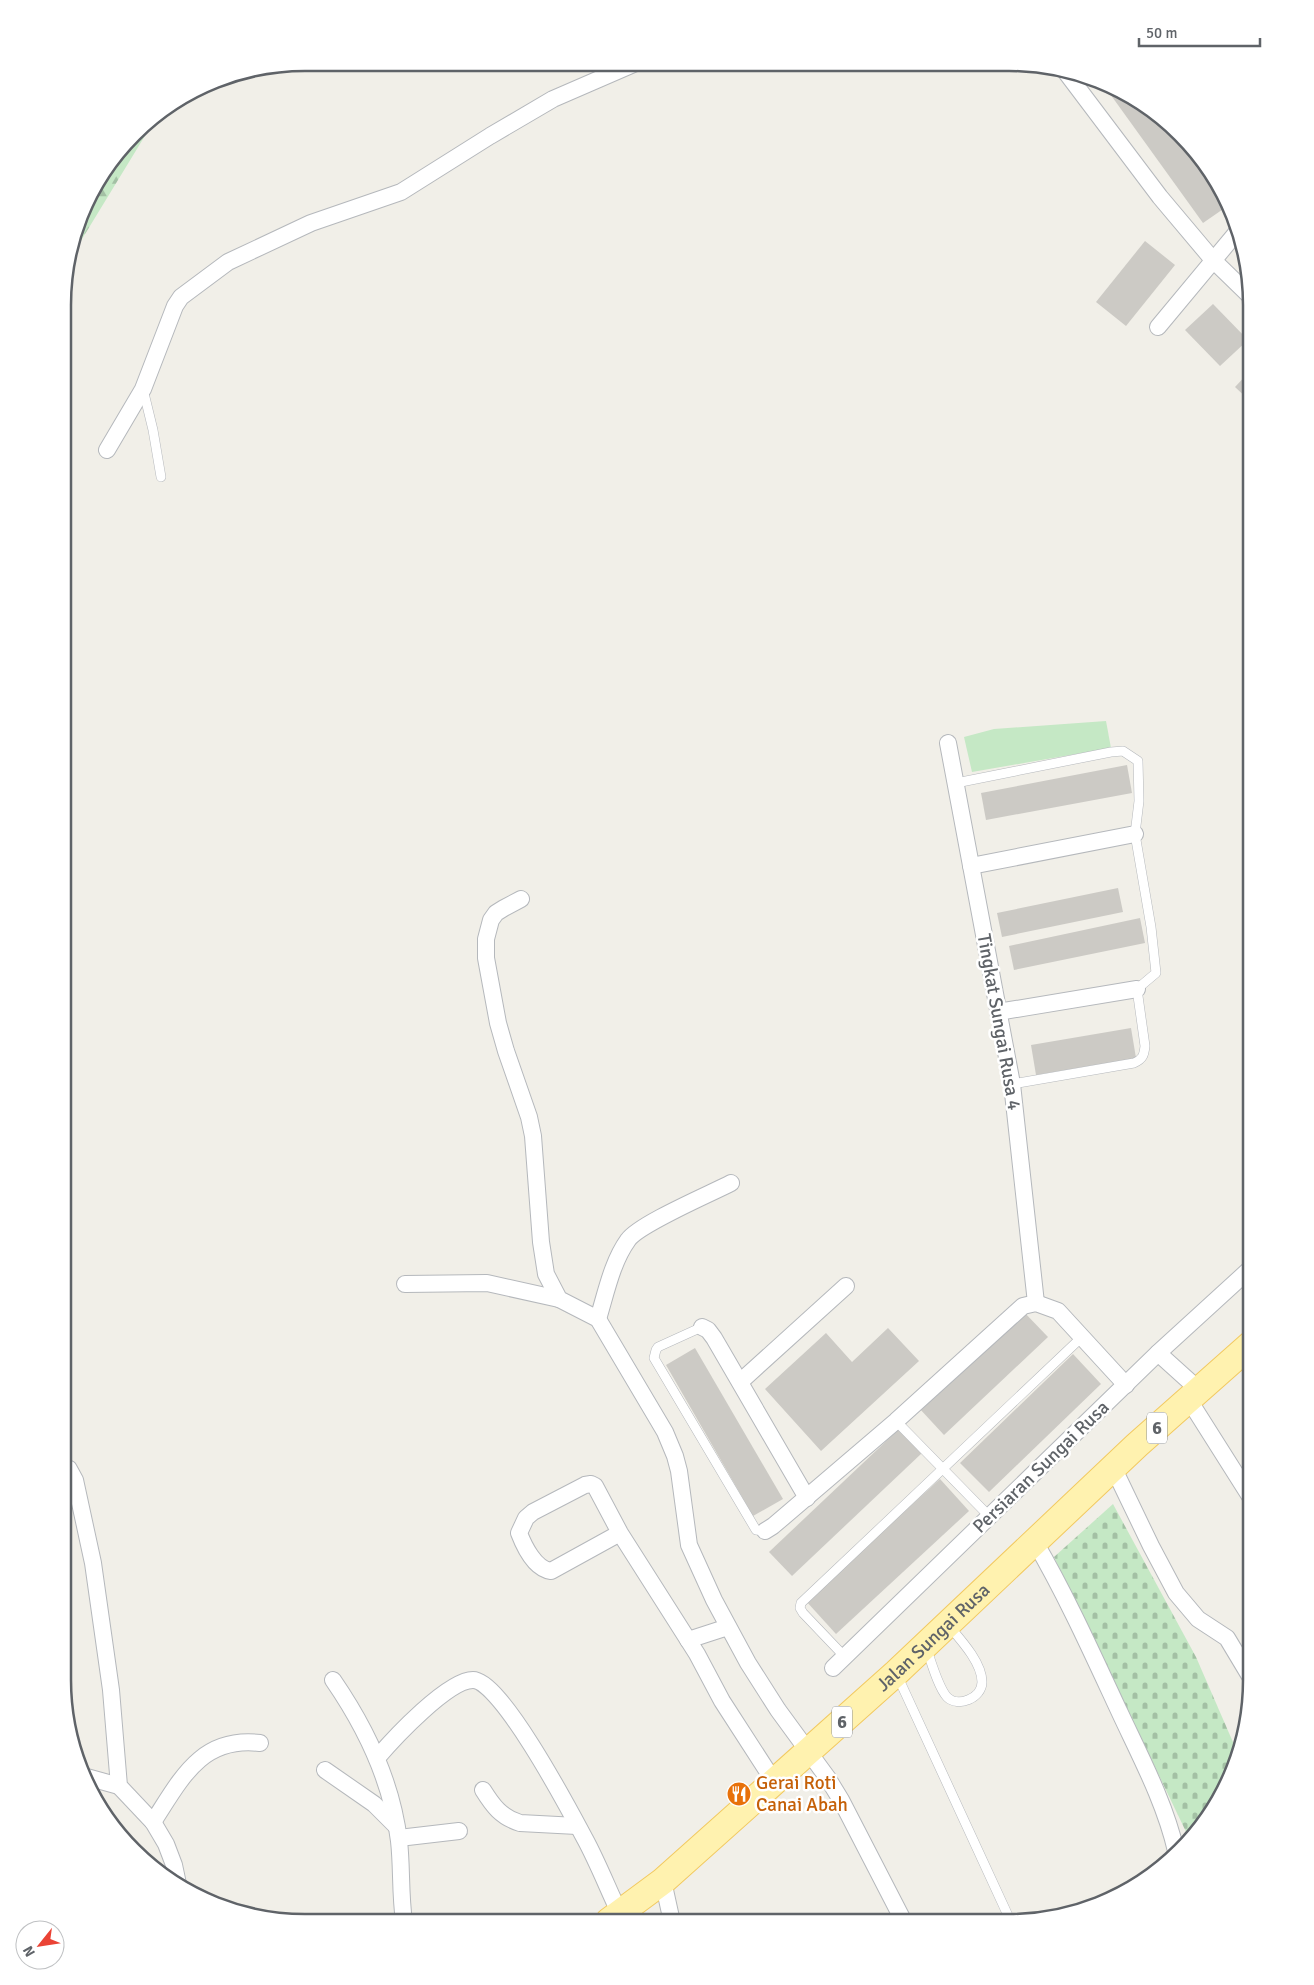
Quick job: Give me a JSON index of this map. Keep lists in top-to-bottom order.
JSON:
{
  "streets": {
    "main road": ["6", "Jalan Sungai Rusa"],
    "street": ["Tingkat Sungai Rusa 4", "Persiaran Sungai Rusa"]
  },
  "places": {
    "restaurant": ["Gerai Roti Canai Abah"]
  },
  "scale_bar": "50 m",
  "north": "bottom left"
}
